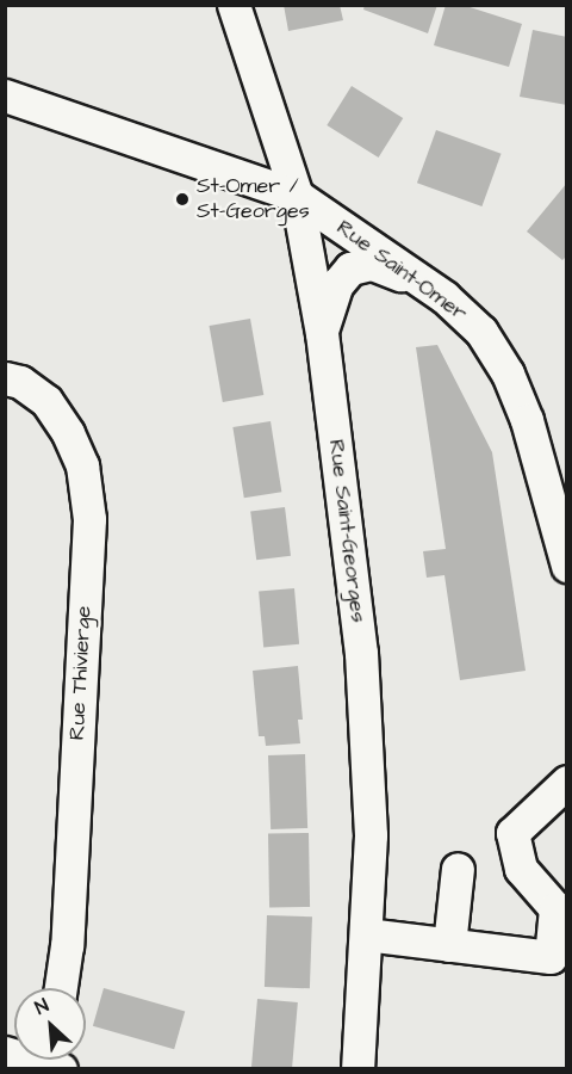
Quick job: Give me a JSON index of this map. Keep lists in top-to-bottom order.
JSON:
{
  "streets": {
    "street": ["Rue Saint-Omer", "Rue Saint-Georges", "Rue Thivierge"]
  },
  "crossings": [
    ["Rue Saint-Omer", "Rue Saint-Georges"]
  ],
  "places": ["St-Omer / St-Georges"],
  "north": "top left"
}
